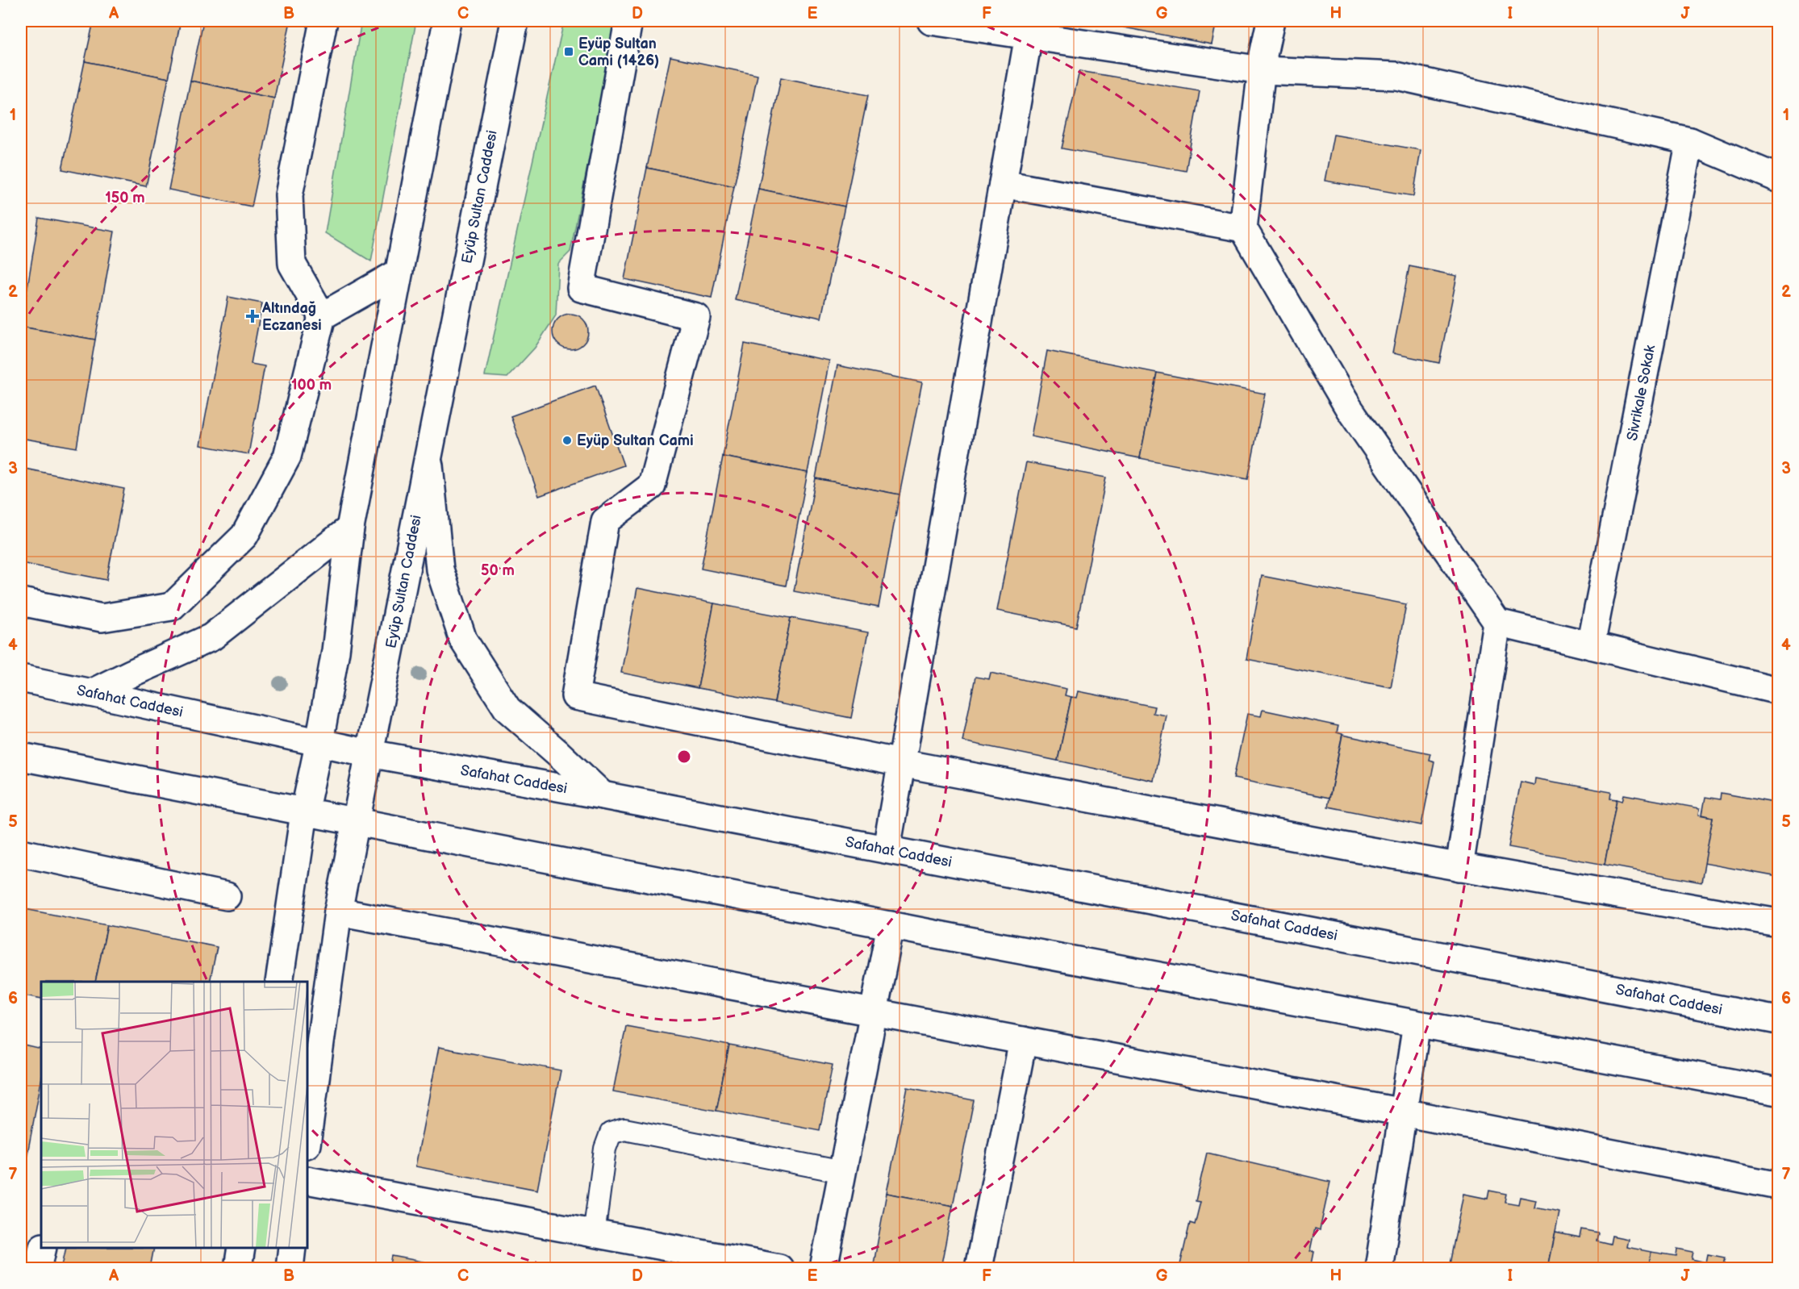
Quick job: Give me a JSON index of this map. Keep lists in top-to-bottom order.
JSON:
{
  "streets": {
    "street": ["Eyüp Sultan Caddesi", "Sivrikale Sokak", "Safahat Caddesi"]
  },
  "crossings": [
    ["Eyüp Sultan Caddesi", "Safahat Caddesi"]
  ],
  "places": {
    "transit": ["Eyüp Sultan Cami (1426)"],
    "health": ["Altındağ Eczanesi"],
    "other": ["Eyüp Sultan Cami"]
  },
  "grid": {
    "columns": [
      "A",
      "B",
      "C",
      "D",
      "E",
      "F",
      "G",
      "H",
      "I",
      "J"
    ],
    "rows": [
      "1",
      "2",
      "3",
      "4",
      "5",
      "6",
      "7"
    ]
  },
  "rings": ["150 m", "100 m", "50 m"]
}
